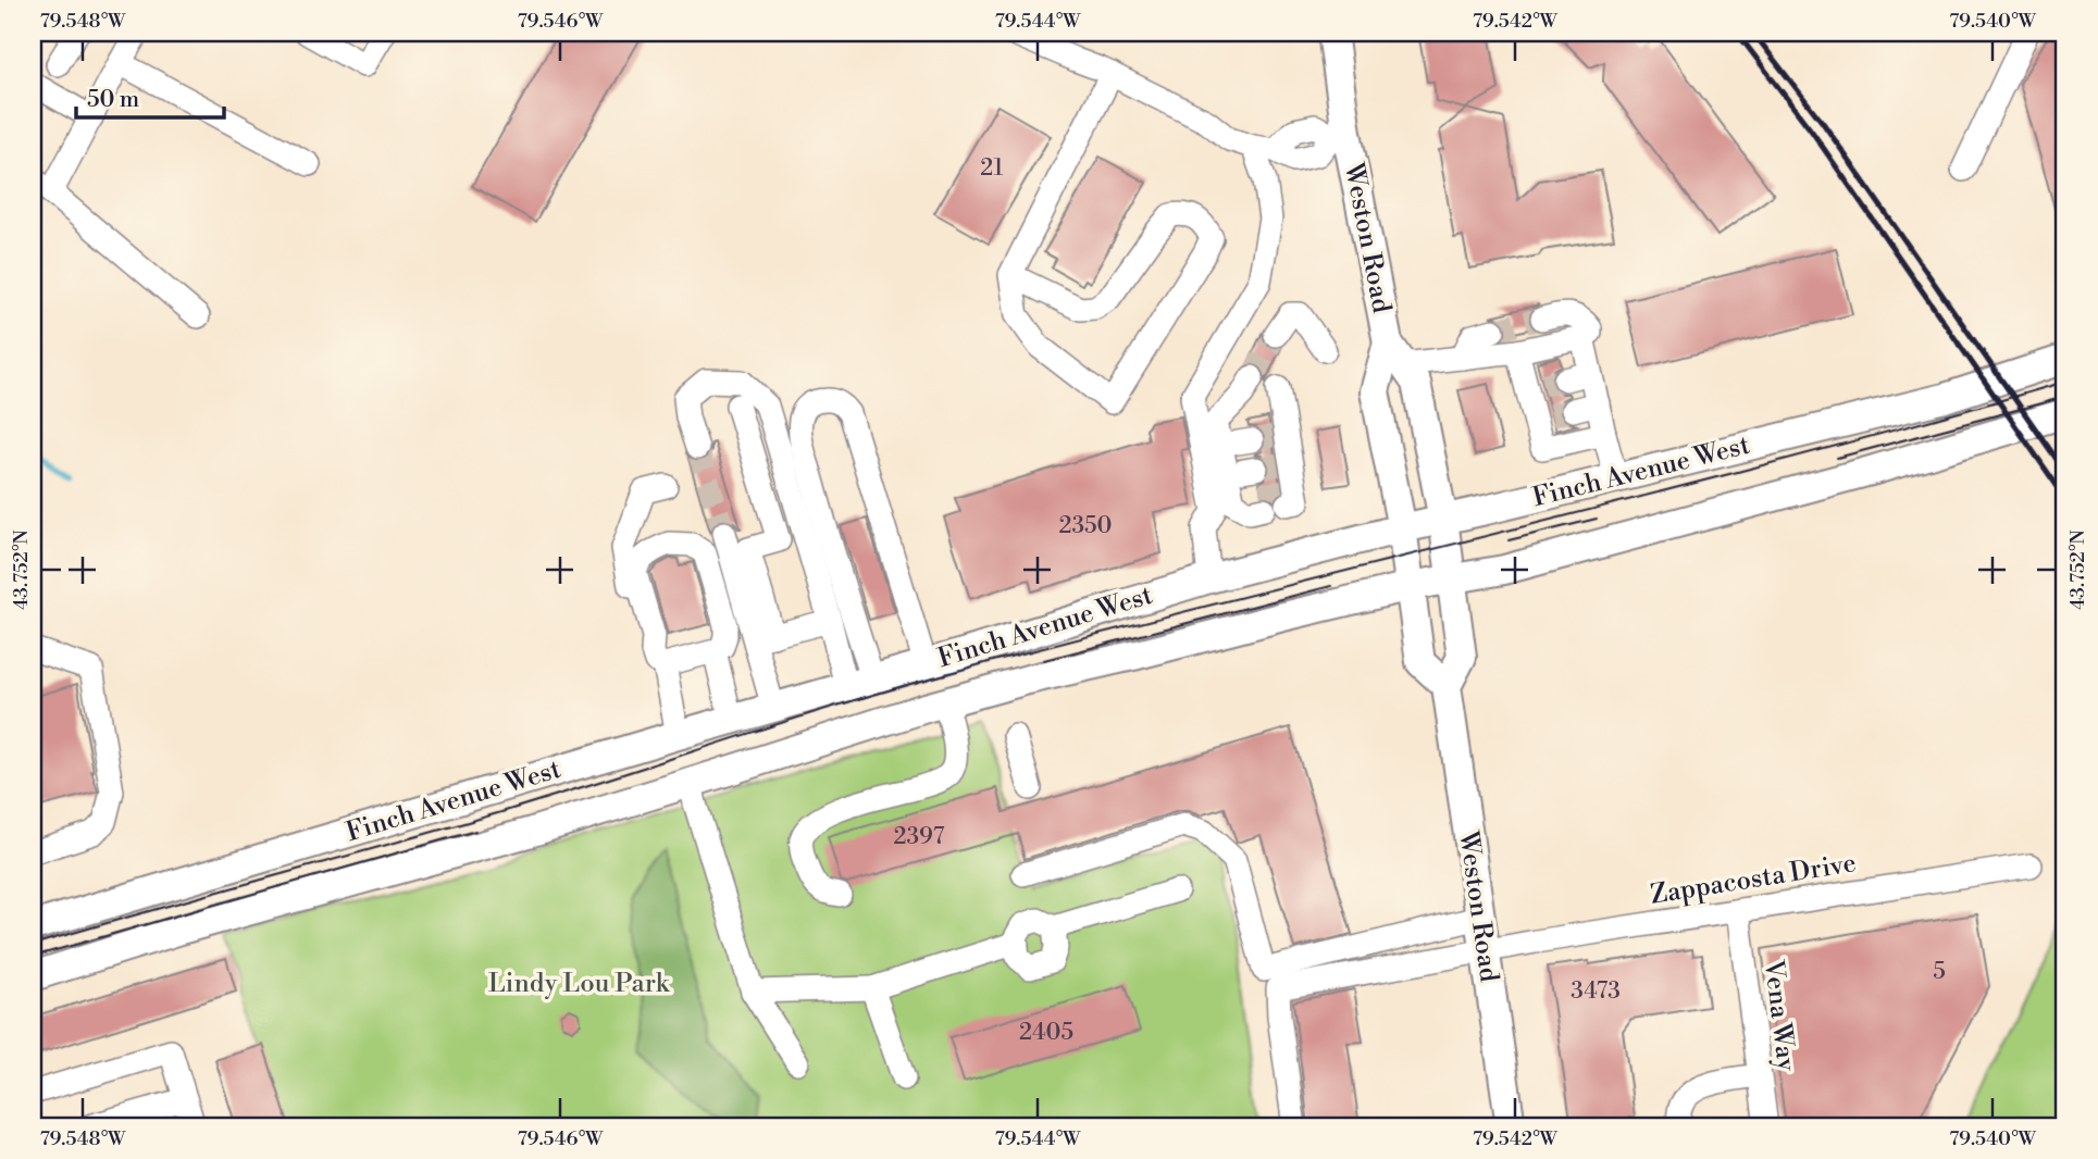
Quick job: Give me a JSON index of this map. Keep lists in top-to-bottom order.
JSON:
{
  "streets": {
    "main road": ["Weston Road", "Finch Avenue West"],
    "street": ["Zappacosta Drive", "Vena Way"]
  },
  "crossings": [
    ["Weston Road", "Finch Avenue West"],
    ["Weston Road", "Zappacosta Drive"],
    ["Zappacosta Drive", "Vena Way"]
  ],
  "parks": ["Lindy Lou Park"],
  "house_numbers": [
    "21",
    "2350",
    "2397",
    "5",
    "3473",
    "2405"
  ],
  "scale_bar": "50 m",
  "coordinates": [
    "79.548°W",
    "79.546°W",
    "79.544°W",
    "79.542°W",
    "79.540°W",
    "43.752°N"
  ]
}
